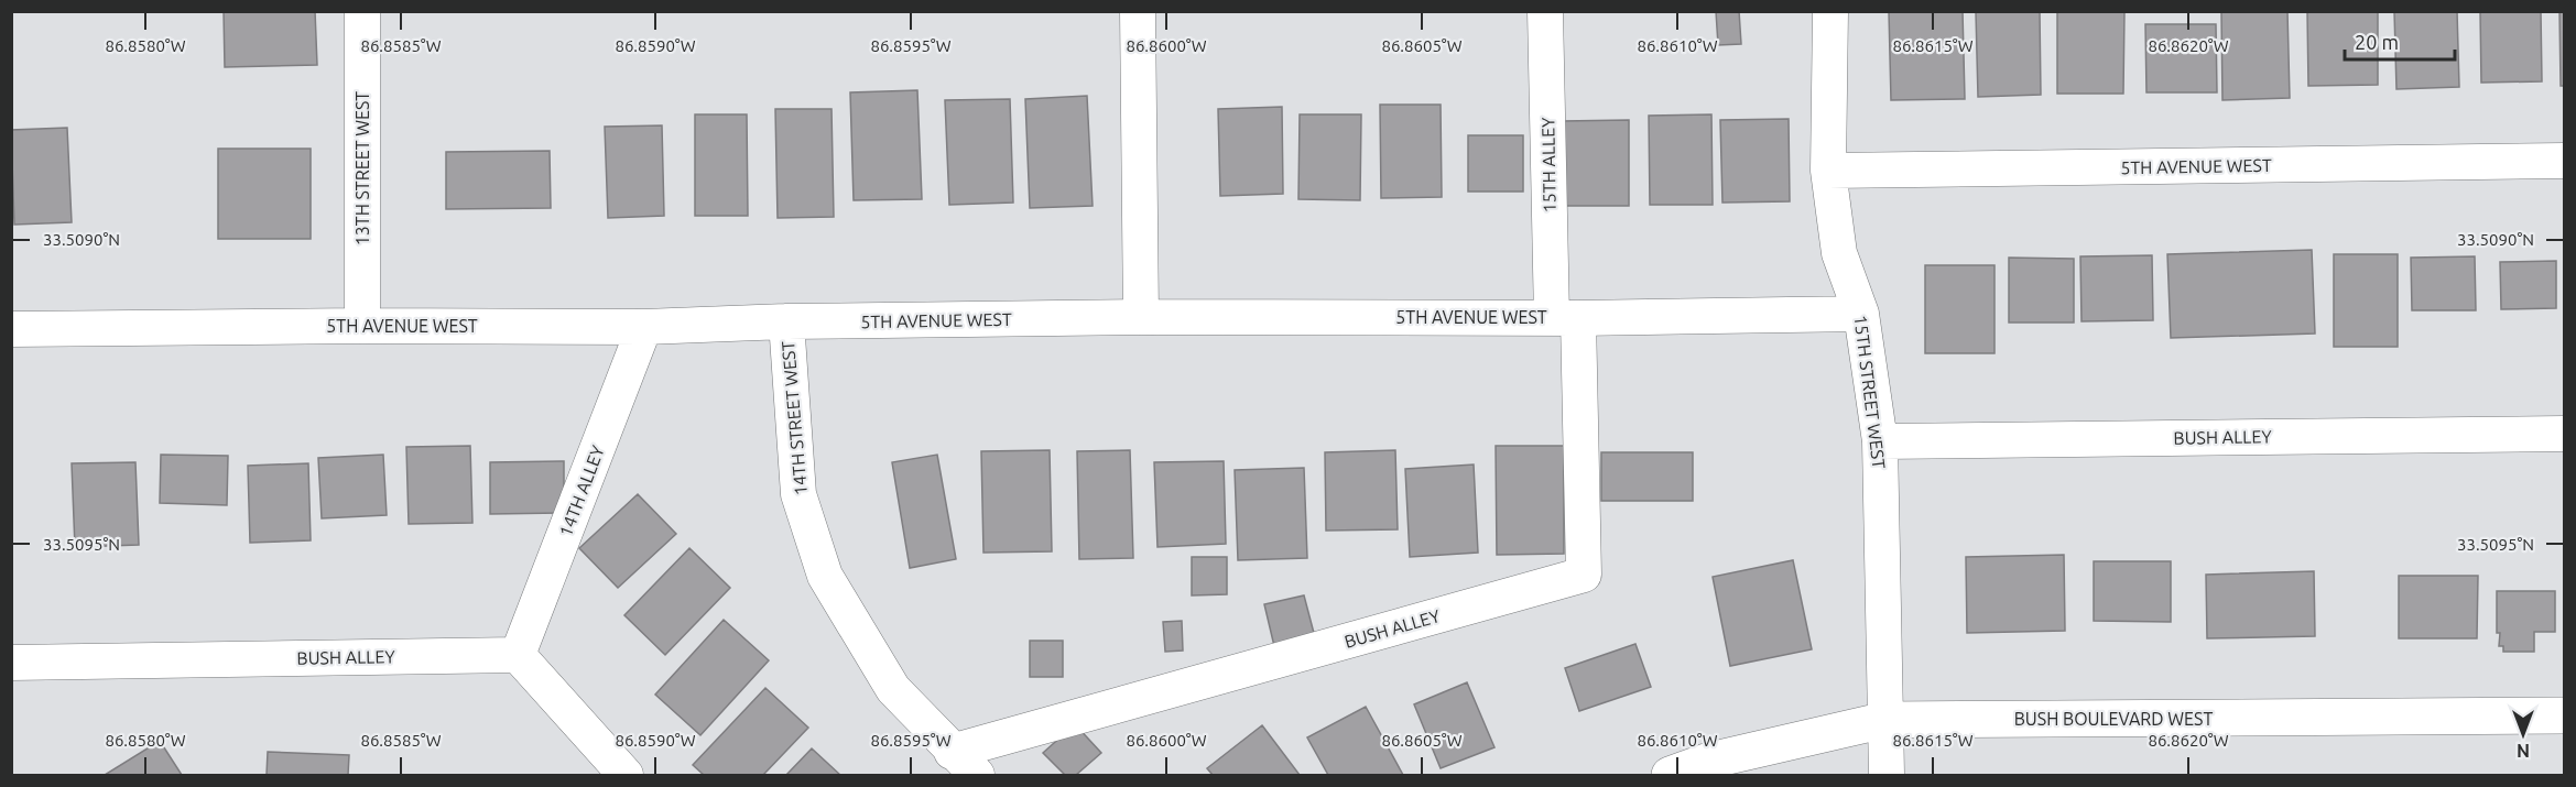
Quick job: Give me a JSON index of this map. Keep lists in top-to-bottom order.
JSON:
{
  "streets": {
    "main road": ["BUSH BOULEVARD WEST"],
    "street": [
      "15TH ALLEY",
      "5TH AVENUE WEST",
      "13TH STREET WEST",
      "15TH STREET WEST",
      "14TH STREET WEST",
      "BUSH ALLEY",
      "14TH ALLEY"
    ]
  },
  "crossings": [
    ["15TH ALLEY", "5TH AVENUE WEST"],
    ["15TH ALLEY", "BUSH ALLEY"],
    ["5TH AVENUE WEST", "13TH STREET WEST"],
    ["5TH AVENUE WEST", "15TH STREET WEST"],
    ["5TH AVENUE WEST", "14TH STREET WEST"],
    ["5TH AVENUE WEST", "BUSH ALLEY"],
    ["5TH AVENUE WEST", "14TH ALLEY"],
    ["15TH STREET WEST", "BUSH ALLEY"],
    ["15TH STREET WEST", "BUSH BOULEVARD WEST"],
    ["14TH STREET WEST", "BUSH ALLEY"],
    ["BUSH ALLEY", "14TH ALLEY"]
  ],
  "scale_bar": "20 m",
  "north": "bottom",
  "coordinates": [
    "86.8580°W",
    "86.8585°W",
    "86.8590°W",
    "86.8595°W",
    "86.8600°W",
    "86.8605°W",
    "86.8610°W",
    "86.8615°W",
    "86.8620°W",
    "33.5090°N",
    "33.5095°N"
  ]
}
